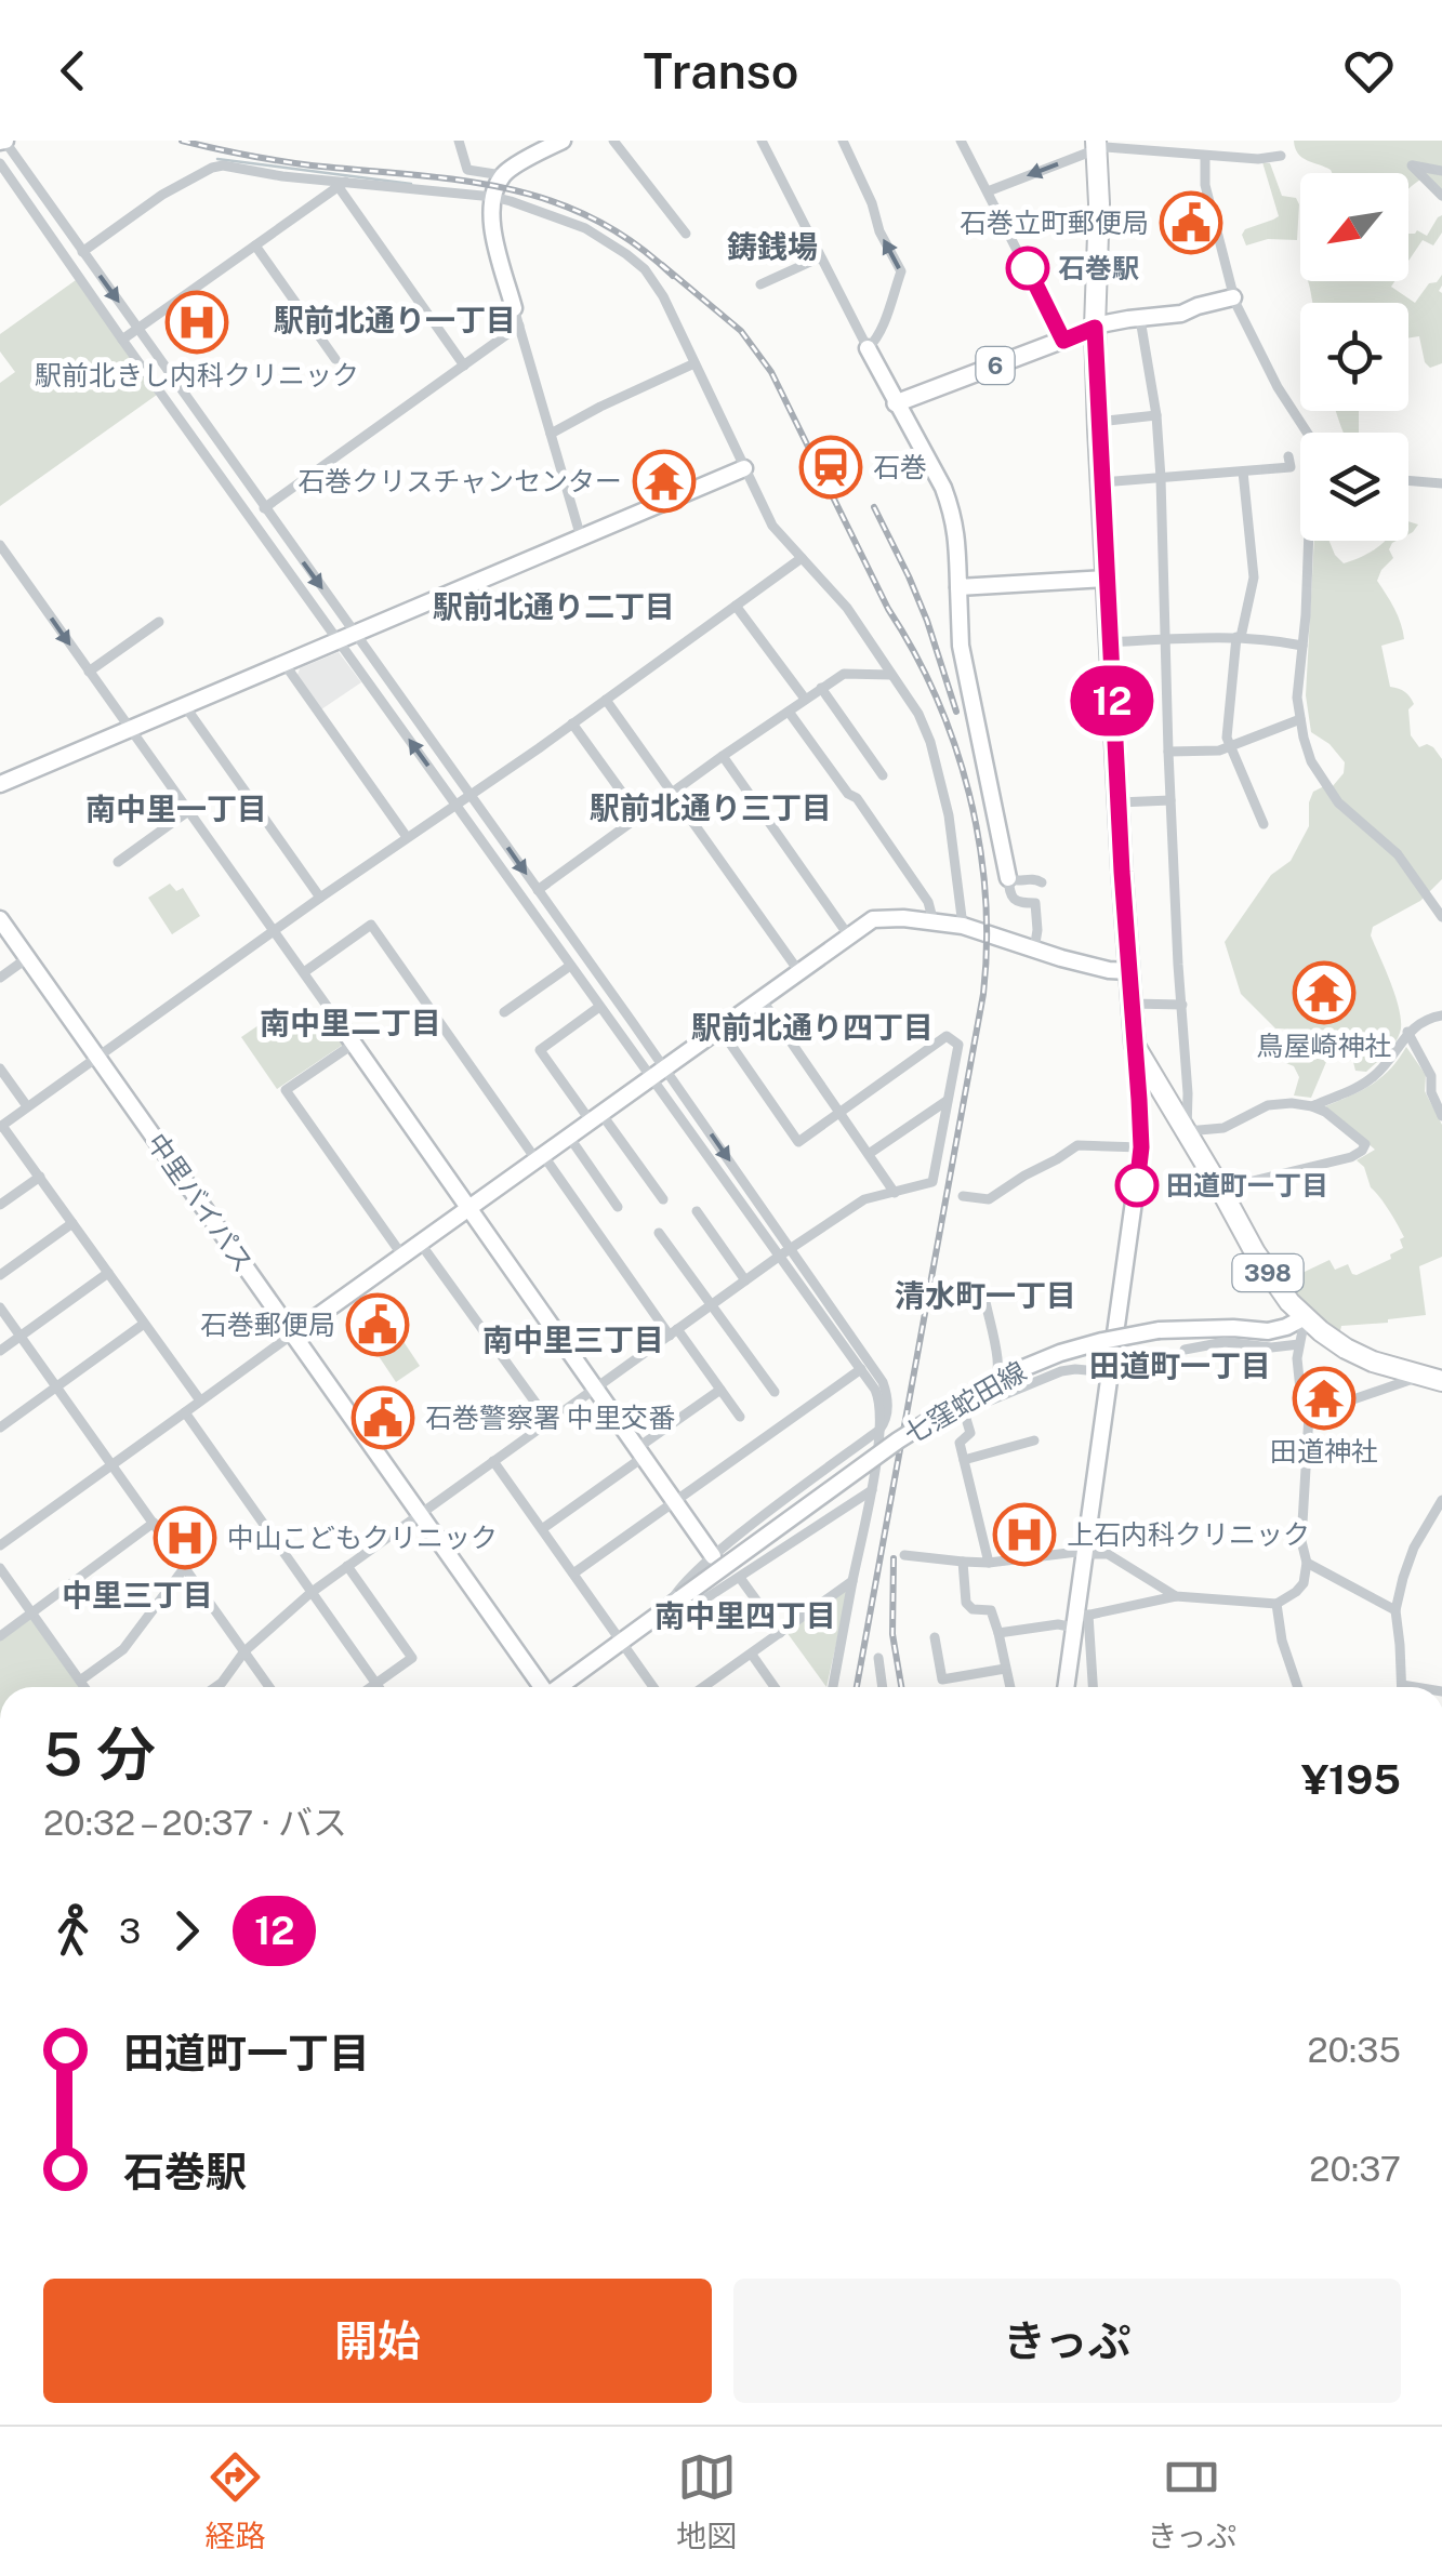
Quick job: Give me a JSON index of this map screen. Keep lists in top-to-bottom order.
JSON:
{
  "streets": {
    "highway": ["398"],
    "main road": ["6"],
    "street": ["中里バイパス", "七窪蛇田線"]
  },
  "crossings": [
    ["6", "398"],
    ["398", "七窪蛇田線"]
  ],
  "districts": [
    "鋳銭場",
    "駅前北通り一丁目",
    "駅前北通り二丁目",
    "駅前北通り三丁目",
    "南中里一丁目",
    "南中里二丁目",
    "駅前北通り四丁目",
    "清水町一丁目",
    "南中里三丁目",
    "田道町一丁目",
    "中里三丁目",
    "南中里四丁目"
  ],
  "places": {
    "public building": ["石巻立町郵便局", "石巻郵便局", "石巻警察署 中里交番"],
    "other": ["石巻駅", "田道町一丁目"],
    "hospital": ["駅前北きし内科クリニック", "上石内科クリニック", "中山こどもクリニック"],
    "station": ["石巻"],
    "temple": ["石巻クリスチャンセンター", "鳥屋崎神社", "田道神社"]
  },
  "lines": ["bus line 12"],
  "north": "bottom left",
  "page": {
    "header": "Transo",
    "on_map": "12",
    "heading": ["5 分", "20:32 – 20:37 · バス", "¥195"],
    "legs": ["3", "12"],
    "list": [
      {
        "name": "田道町一丁目",
        "value": "20:35"
      },
      {
        "name": "石巻駅",
        "value": "20:37"
      }
    ],
    "buttons": ["開始", "きっぷ"],
    "tabs": ["経路", "地図", "きっぷ"]
  }
}
